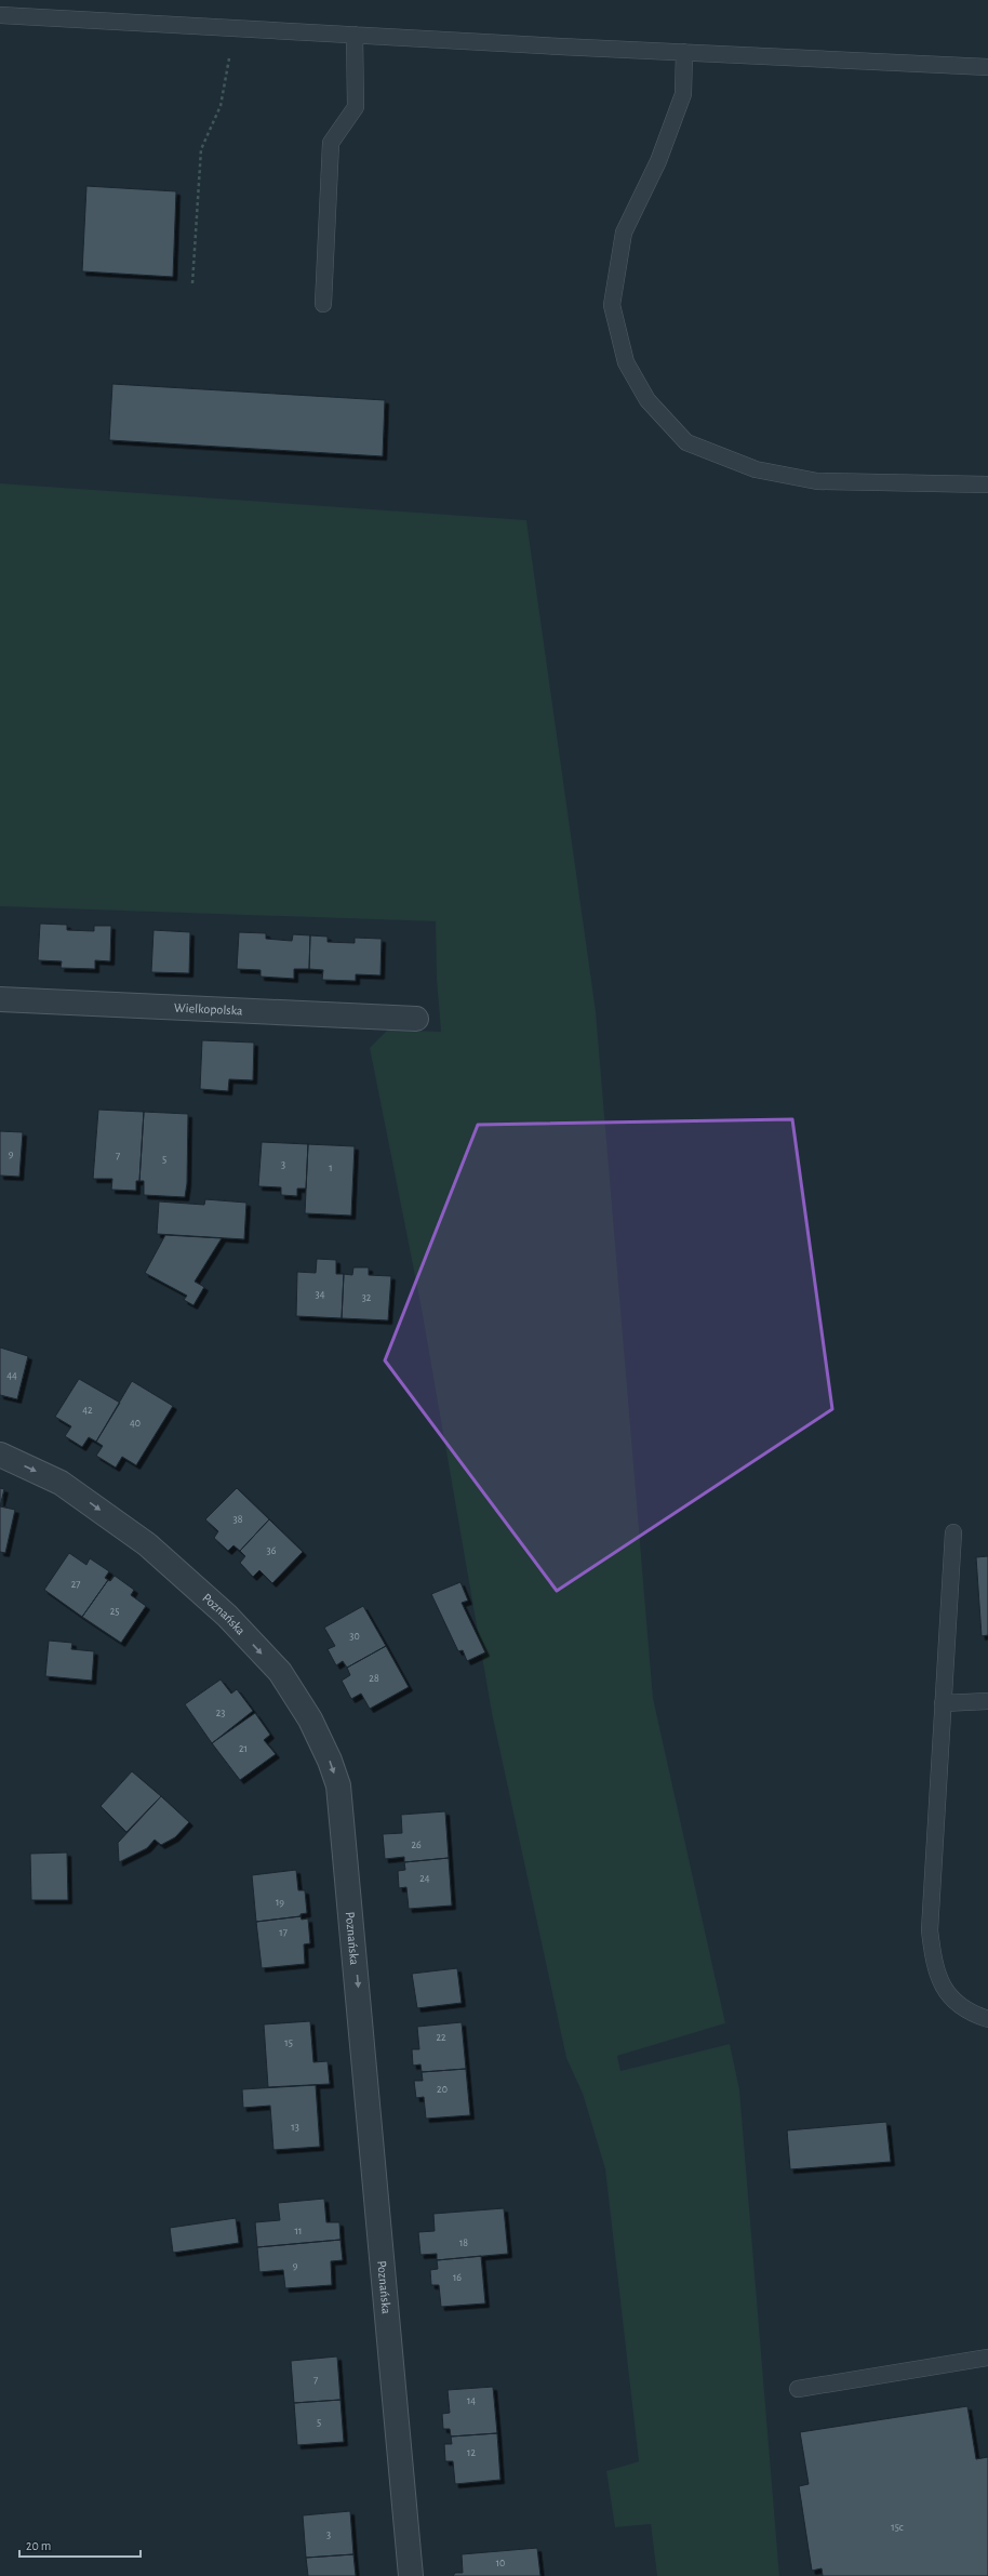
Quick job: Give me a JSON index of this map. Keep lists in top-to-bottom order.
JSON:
{
  "streets": {
    "street": ["Wielkopolska", "Poznańska"]
  },
  "one_way": ["Poznańska"],
  "house_numbers": [
    "9",
    "7",
    "5",
    "3",
    "1",
    "34",
    "32",
    "44",
    "42",
    "40",
    "38",
    "36",
    "27",
    "25",
    "30",
    "28",
    "23",
    "21",
    "26",
    "24",
    "19",
    "17",
    "22",
    "15",
    "20",
    "13",
    "11",
    "18",
    "9",
    "16",
    "7",
    "14",
    "5",
    "12",
    "15c",
    "3",
    "10"
  ],
  "scale_bar": "20 m"
}
